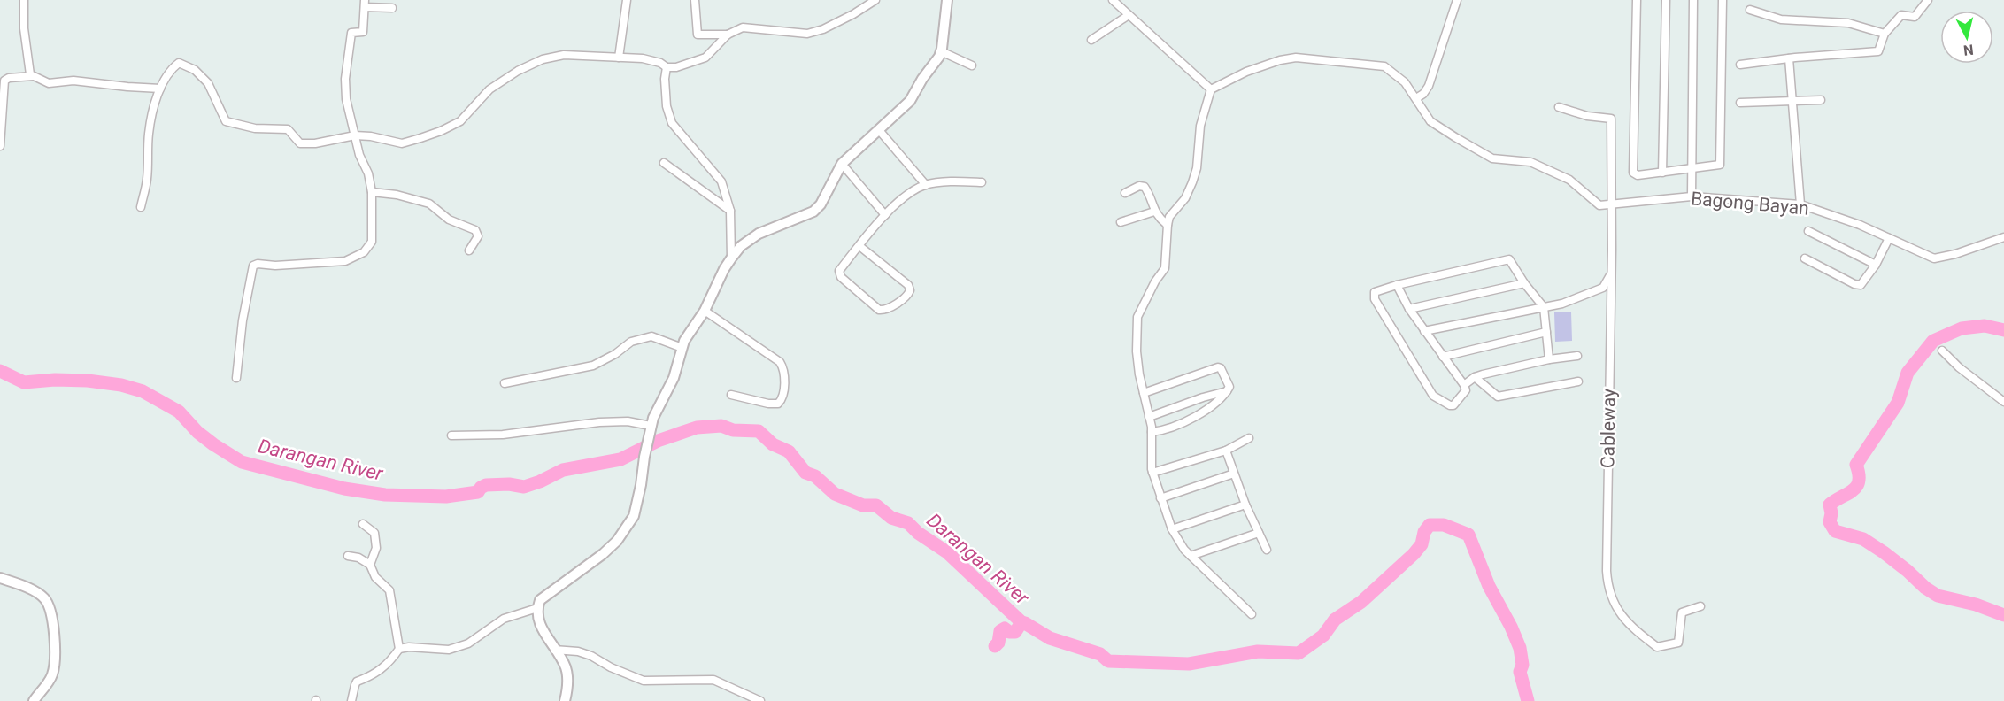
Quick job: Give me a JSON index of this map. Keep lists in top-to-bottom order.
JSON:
{
  "streets": {
    "street": ["Bagong Bayan", "Cableway"]
  },
  "crossings": [
    ["Bagong Bayan", "Cableway"]
  ],
  "water": ["Darangan River"],
  "north": "bottom"
}
